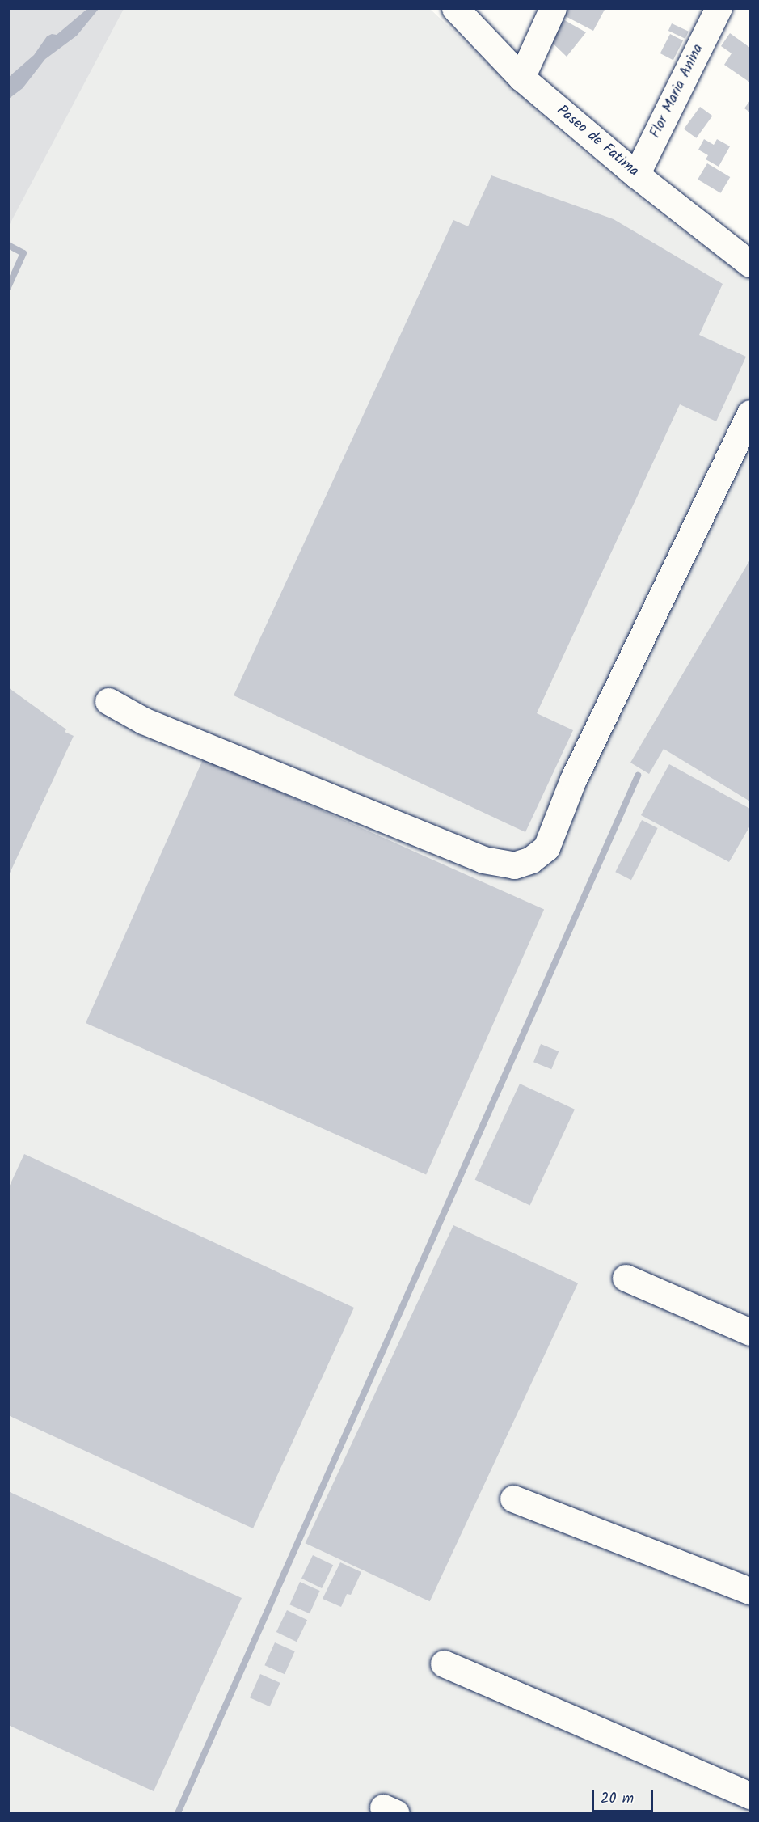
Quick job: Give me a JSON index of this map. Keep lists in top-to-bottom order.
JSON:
{
  "streets": {
    "street": ["Flor Maria Anina", "Paseo de Fatima"]
  },
  "crossings": [
    ["Flor Maria Anina", "Paseo de Fatima"]
  ],
  "scale_bar": "20 m"
}
